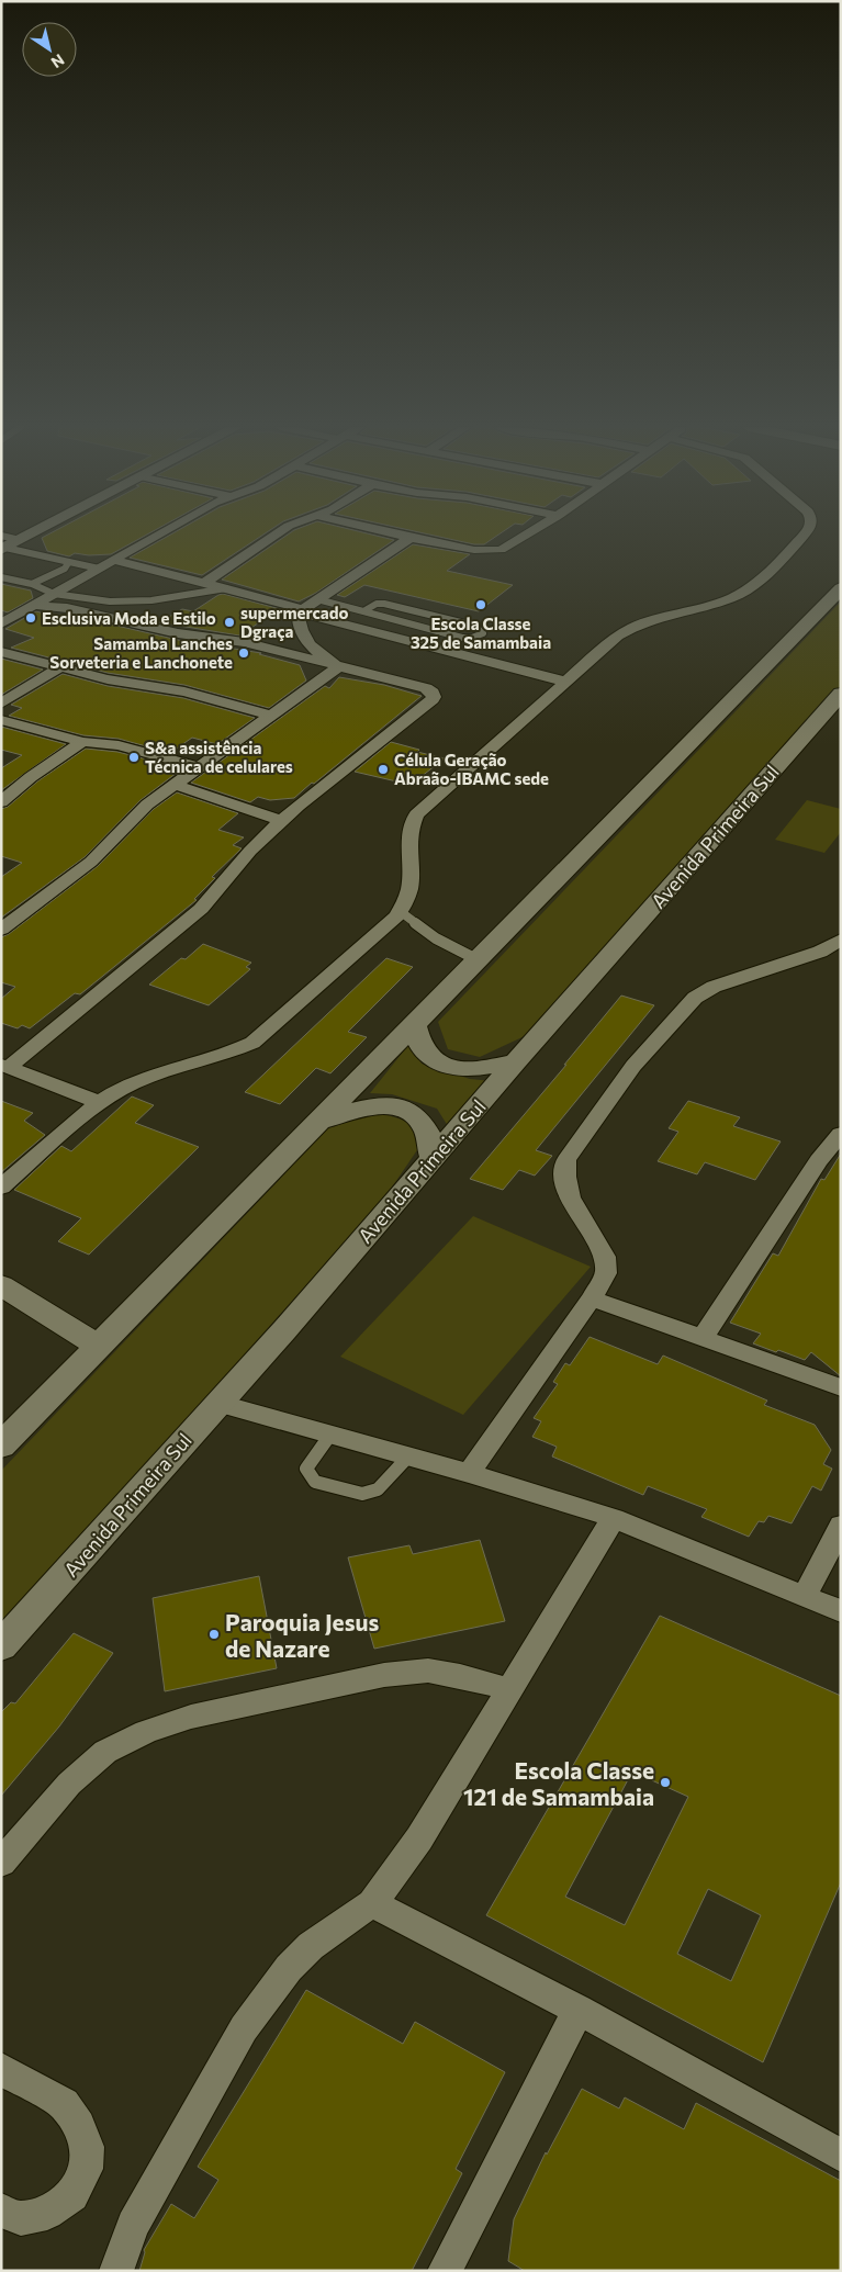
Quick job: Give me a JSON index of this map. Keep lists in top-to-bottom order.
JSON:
{
  "streets": {
    "street": ["Avenida Primeira Sul"]
  },
  "places": [
    "Escola Classe 325 de Samambaia",
    "Esclusiva Moda e Estilo",
    "supermercado Dgraça",
    "Samamba Lanches Sorveteria e Lanchonete",
    "S&a assistência Técnica de celulares",
    "Célula Geração Abraão-IBAMC sede",
    "Paroquia Jesus de Nazare",
    "Escola Classe 121 de Samambaia"
  ],
  "north": "bottom right"
}
